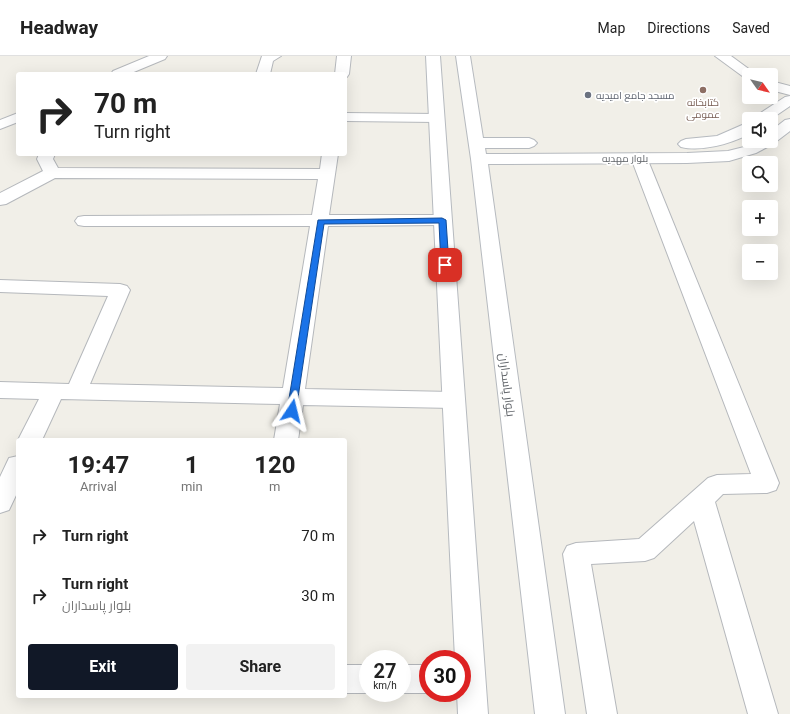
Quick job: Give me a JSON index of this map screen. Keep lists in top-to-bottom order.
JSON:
{
  "streets": {
    "street": ["بلوار مهدیه", "بلوار پاسداران"]
  },
  "crossings": [
    ["بلوار مهدیه", "بلوار پاسداران"]
  ],
  "places": ["کتابخانه عمومی", "مسجد جامع امیدیه"],
  "north": "bottom right",
  "page": {
    "header": "Headway",
    "nav": ["Map", "Directions", "Saved"],
    "map_buttons": ["+", "−"],
    "turn": ["70 m", "Turn right"],
    "eta": [
      "19:47",
      "Arrival",
      "1",
      "min",
      "120",
      "m"
    ],
    "list": [
      {
        "name": "Turn right",
        "value": "70 m"
      },
      {
        "name": "Turn right",
        "note": "بلوار پاسداران",
        "value": "30 m"
      }
    ],
    "buttons": ["Exit", "Share"],
    "speed": "27 km/h",
    "limit": "30"
  }
}
